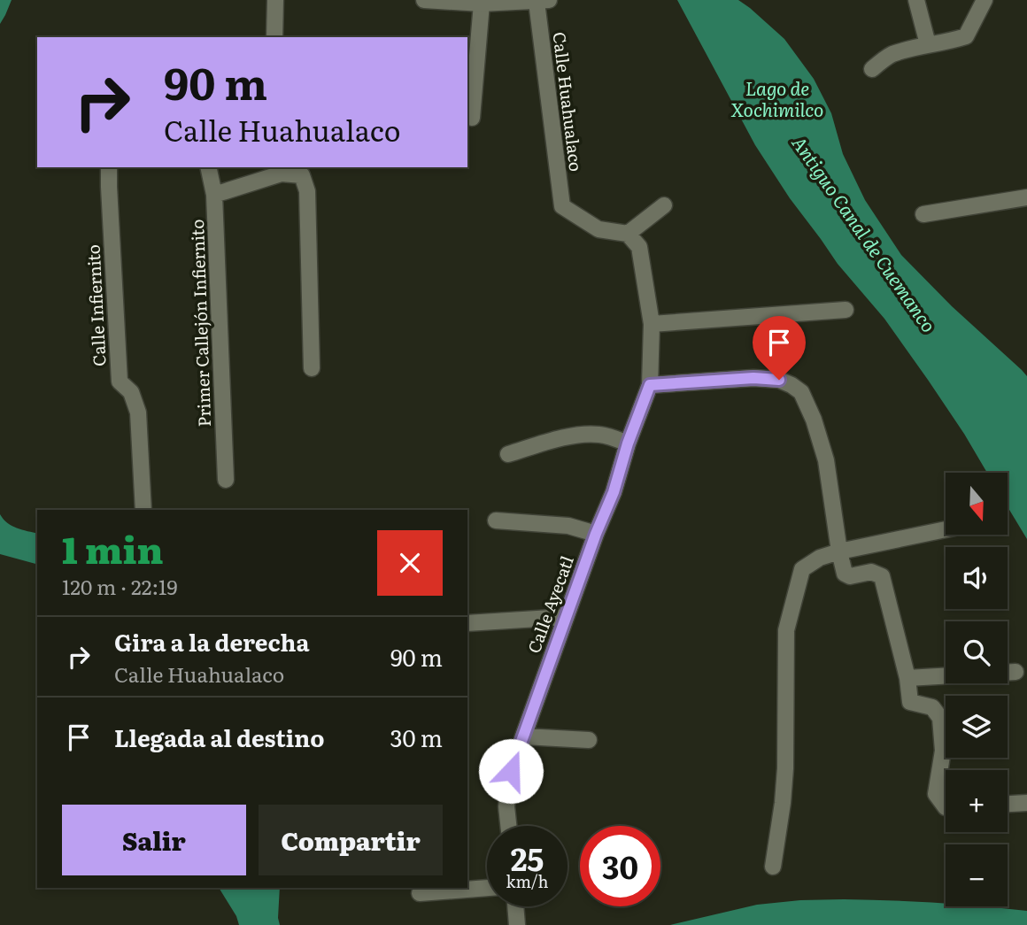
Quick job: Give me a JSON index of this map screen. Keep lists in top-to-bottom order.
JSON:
{
  "streets": {
    "street": [
      "Calle Huahualaco",
      "Calle Infiernito",
      "Primer Callejón Infiernito",
      "Calle Ayecatl"
    ]
  },
  "crossings": [
    ["Calle Huahualaco", "Calle Ayecatl"]
  ],
  "water": ["Lago de Xochimilco", "Antiguo Canal de Cuemanco"],
  "north": "bottom",
  "page": {
    "turn": ["90 m", "Calle Huahualaco"],
    "map_buttons": ["+", "−"],
    "heading": ["1 min", "120 m · 22:19"],
    "list": [
      {
        "name": "Gira a la derecha",
        "note": "Calle Huahualaco",
        "value": "90 m"
      },
      {
        "name": "Llegada al destino",
        "value": "30 m"
      }
    ],
    "buttons": ["Salir", "Compartir"],
    "speed": "25 km/h",
    "limit": "30"
  }
}
